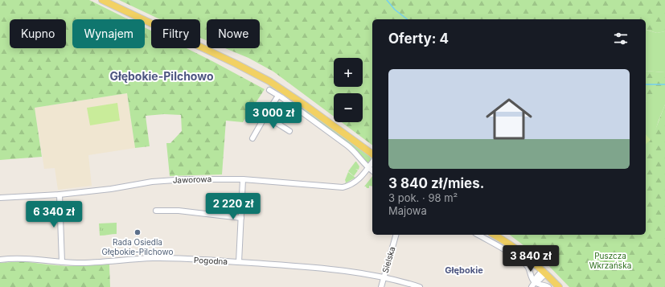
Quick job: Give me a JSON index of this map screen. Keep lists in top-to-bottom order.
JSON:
{
  "streets": {
    "street": ["Jaworowa", "Sielska", "Pogodna"]
  },
  "crossings": [
    ["Sielska", "Pogodna"]
  ],
  "districts": ["Głębokie-Pilchowo", "Głębokie"],
  "parks": ["Puszcza Wkrzańska"],
  "places": ["Rada Osiedla Głębokie-Pilchowo"],
  "page": {
    "chip": [
      "Kupno",
      "Wynajem",
      "Filtry",
      "Nowe"
    ],
    "heading": "Oferty: 4",
    "map_buttons": ["+", "−"],
    "list": [
      {
        "name": "3 840 zł/mies.",
        "note": "3 pok. · 98 m² · Majowa"
      }
    ],
    "price": [
      "3 000 zł",
      "2 220 zł",
      "6 340 zł",
      "3 840 zł"
    ]
  }
}
